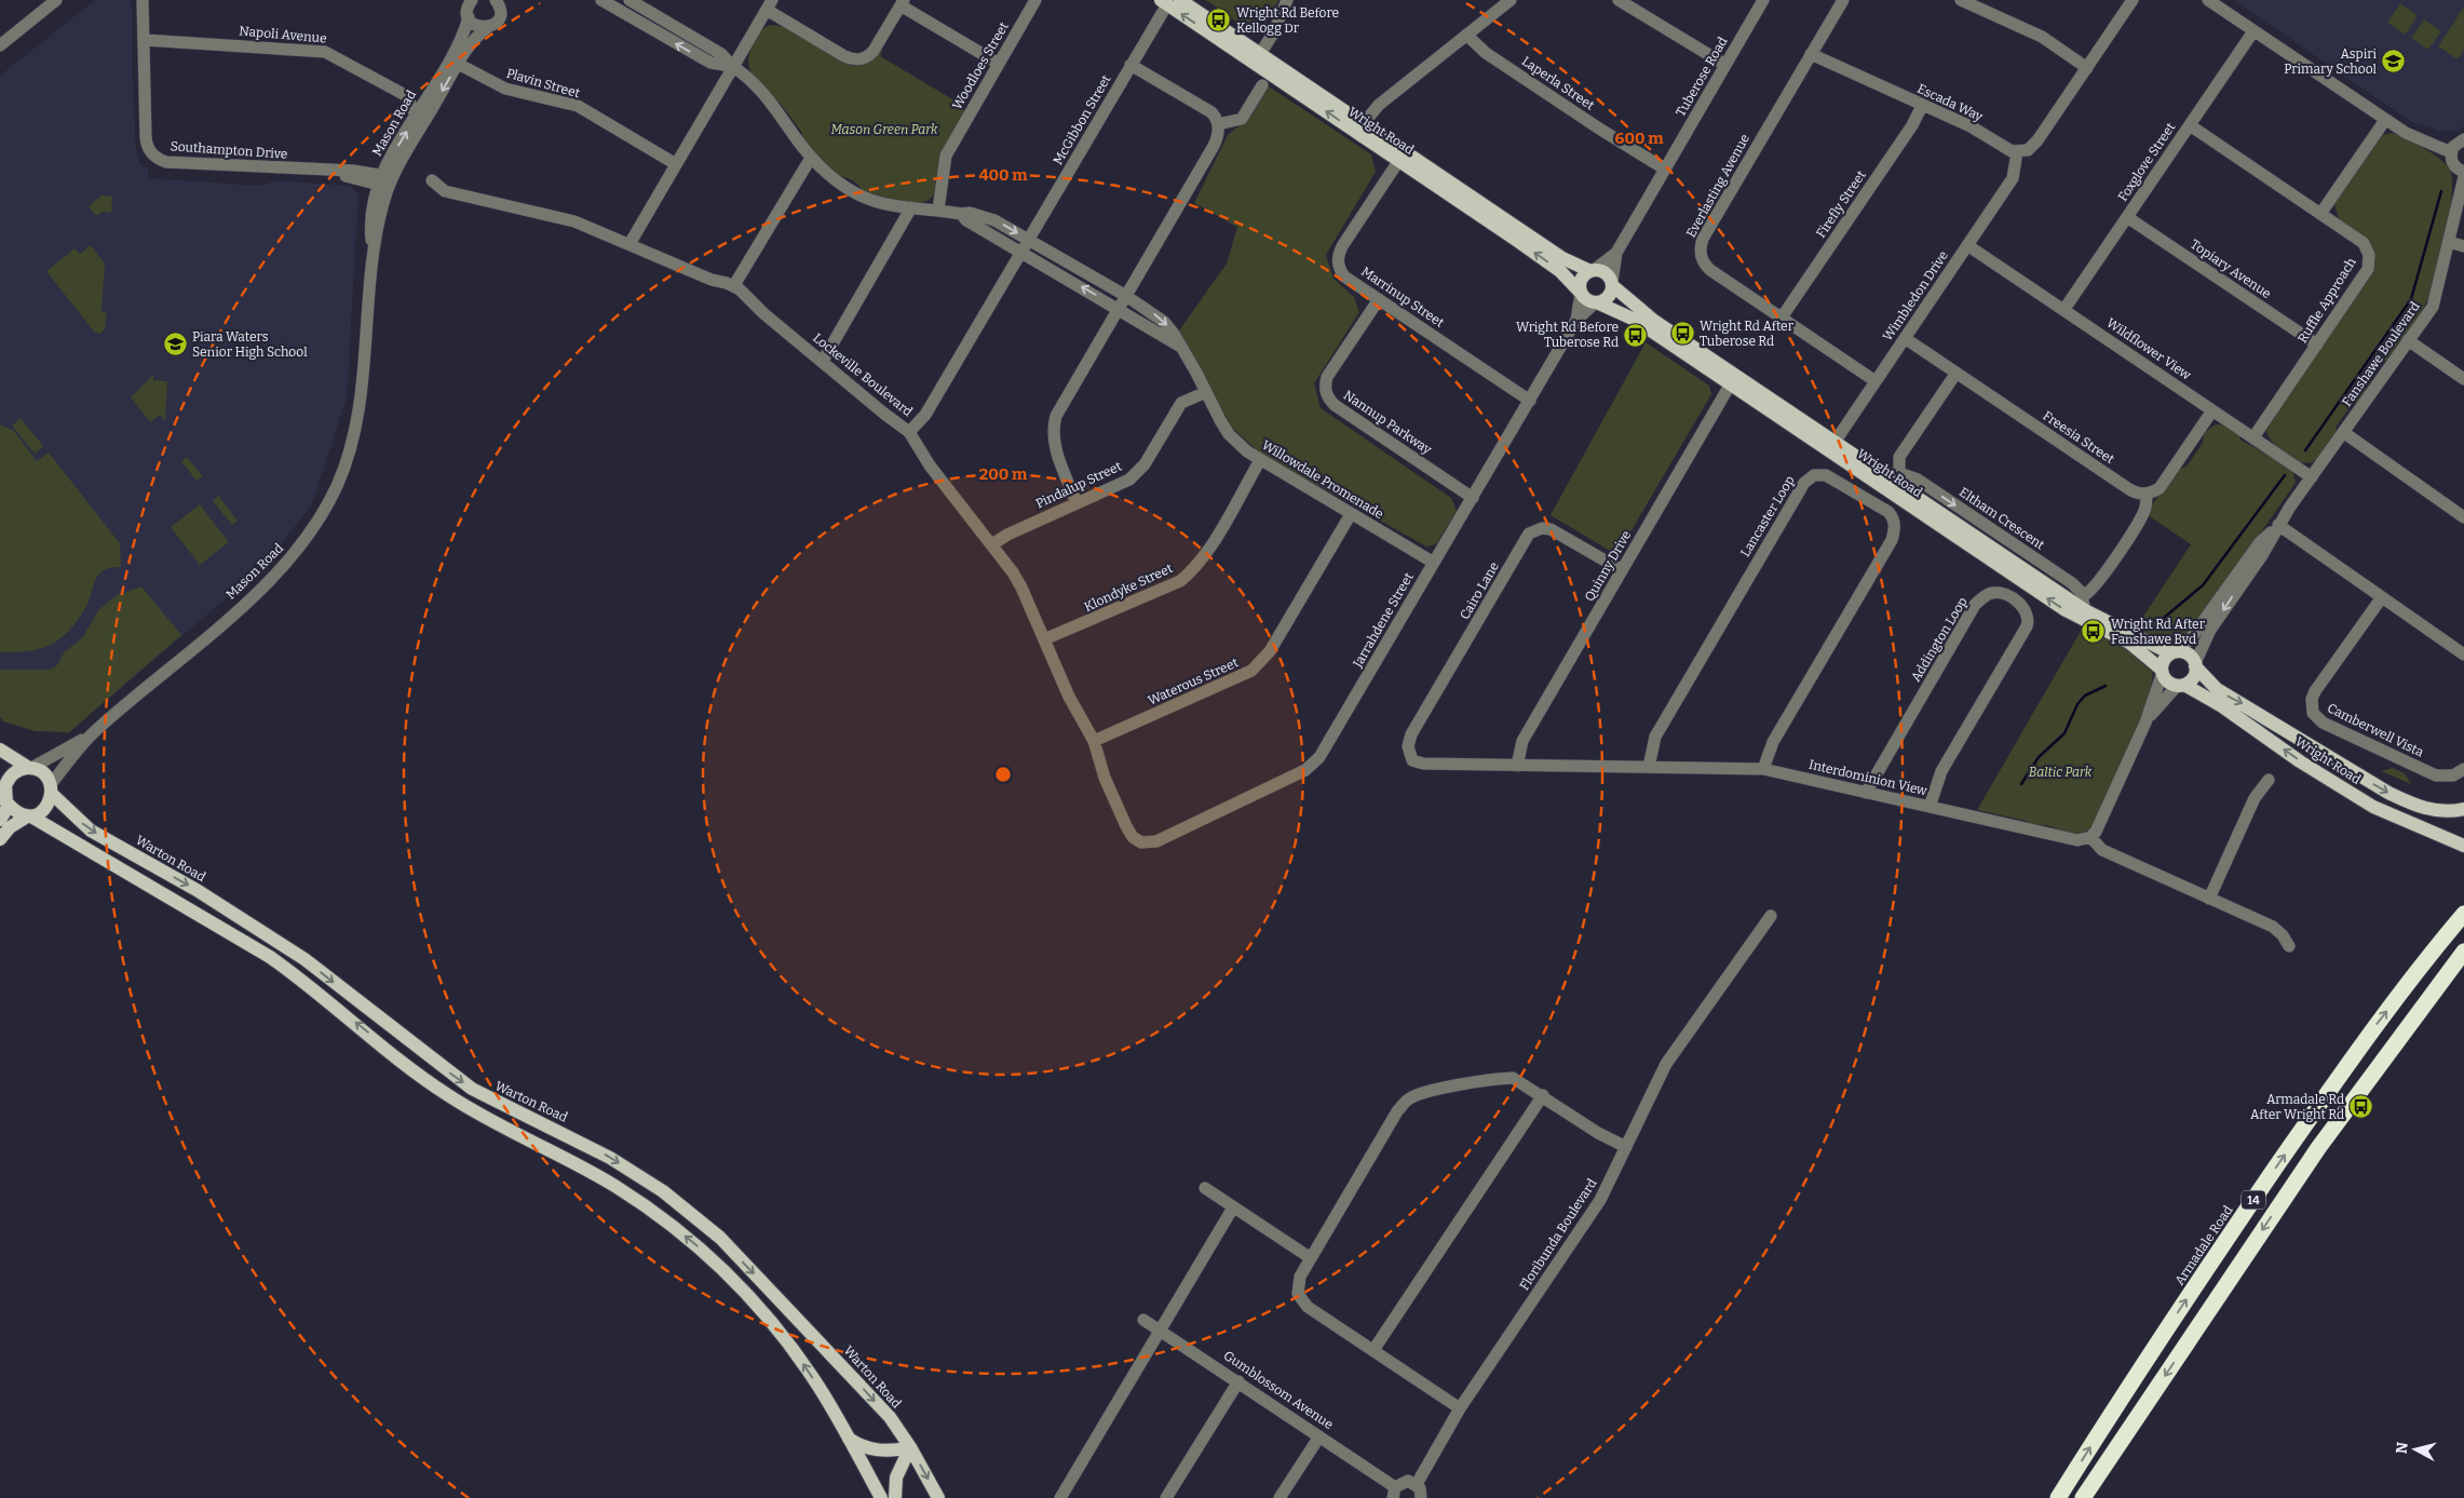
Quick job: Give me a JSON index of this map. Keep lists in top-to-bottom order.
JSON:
{
  "streets": {
    "highway": ["14", "Armadale Road"],
    "main road": ["Wright Road", "Warton Road"],
    "street": [
      "Napoli Avenue",
      "Woodloes Street",
      "Tuberose Road",
      "Plavin Street",
      "Laperla Street",
      "Escada Way",
      "McGibbon Street",
      "Mason Road",
      "Southampton Drive",
      "Foxglove Street",
      "Everlasting Avenue",
      "Firefly Street",
      "Topiary Avenue",
      "Wimbledon Drive",
      "Marrinup Street",
      "Ruffle Approach",
      "Wildflower View",
      "Fanshawe Boulevard",
      "Lockeville Boulevard",
      "Nannup Parkway",
      "Freesia Street",
      "Willowdale Promenade",
      "Pindalup Street",
      "Lancaster Loop",
      "Eltham Crescent",
      "Quinny Drive",
      "Klondyke Street",
      "Cairo Lane",
      "Jarrahdene Street",
      "Addington Loop",
      "Waterous Street",
      "Camberwell Vista",
      "Interdominion View",
      "Floribunda Boulevard",
      "Gumblossom Avenue"
    ]
  },
  "crossings": [
    ["Napoli Avenue", "Southampton Drive"],
    ["Woodloes Street", "Willowdale Promenade"],
    ["Tuberose Road", "Laperla Street"],
    ["Tuberose Road", "Wright Road"],
    ["Tuberose Road", "Jarrahdene Street"],
    ["Plavin Street", "Mason Road"],
    ["Escada Way", "Everlasting Avenue"],
    ["Escada Way", "Firefly Street"],
    ["Escada Way", "Wimbledon Drive"],
    ["McGibbon Street", "Wright Road"],
    ["McGibbon Street", "Lockeville Boulevard"],
    ["McGibbon Street", "Willowdale Promenade"],
    ["Mason Road", "Southampton Drive"],
    ["Mason Road", "Warton Road"],
    ["Wright Road", "Wimbledon Drive"],
    ["Wright Road", "Marrinup Street"],
    ["Wright Road", "Fanshawe Boulevard"],
    ["Wright Road", "Eltham Crescent"],
    ["Wright Road", "Quinny Drive"],
    ["Wright Road", "Jarrahdene Street"],
    ["Foxglove Street", "Topiary Avenue"],
    ["Foxglove Street", "Ruffle Approach"],
    ["Foxglove Street", "Wildflower View"],
    ["Everlasting Avenue", "Firefly Street"],
    ["Everlasting Avenue", "Wimbledon Drive"],
    ["Topiary Avenue", "Ruffle Approach"],
    ["Wimbledon Drive", "Wildflower View"],
    ["Wimbledon Drive", "Freesia Street"],
    ["Marrinup Street", "Nannup Parkway"],
    ["Marrinup Street", "Jarrahdene Street"],
    ["Ruffle Approach", "Wildflower View"],
    ["Wildflower View", "Fanshawe Boulevard"],
    ["Lockeville Boulevard", "Pindalup Street"],
    ["Lockeville Boulevard", "Klondyke Street"],
    ["Lockeville Boulevard", "Jarrahdene Street"],
    ["Lockeville Boulevard", "Waterous Street"],
    ["Nannup Parkway", "Jarrahdene Street"],
    ["Willowdale Promenade", "Pindalup Street"],
    ["Willowdale Promenade", "Klondyke Street"],
    ["Willowdale Promenade", "Jarrahdene Street"],
    ["Willowdale Promenade", "Waterous Street"],
    ["Lancaster Loop", "Interdominion View"],
    ["Quinny Drive", "Cairo Lane"],
    ["Quinny Drive", "Interdominion View"],
    ["Cairo Lane", "Interdominion View"],
    ["Addington Loop", "Interdominion View"]
  ],
  "one_way": ["Eltham Crescent"],
  "parks": ["Mason Green Park", "Baltic Park"],
  "places": {
    "bus stop": [
      "Wright Rd Before Kellogg Dr",
      "Wright Rd After Tuberose Rd",
      "Wright Rd Before Tuberose Rd",
      "Wright Rd After Fanshawe Bvd",
      "Armadale Rd After Wright Rd"
    ],
    "school or university": ["Aspiri Primary School", "Piara Waters Senior High School"]
  },
  "north": "left",
  "rings": ["600 m", "400 m", "200 m"]
}
